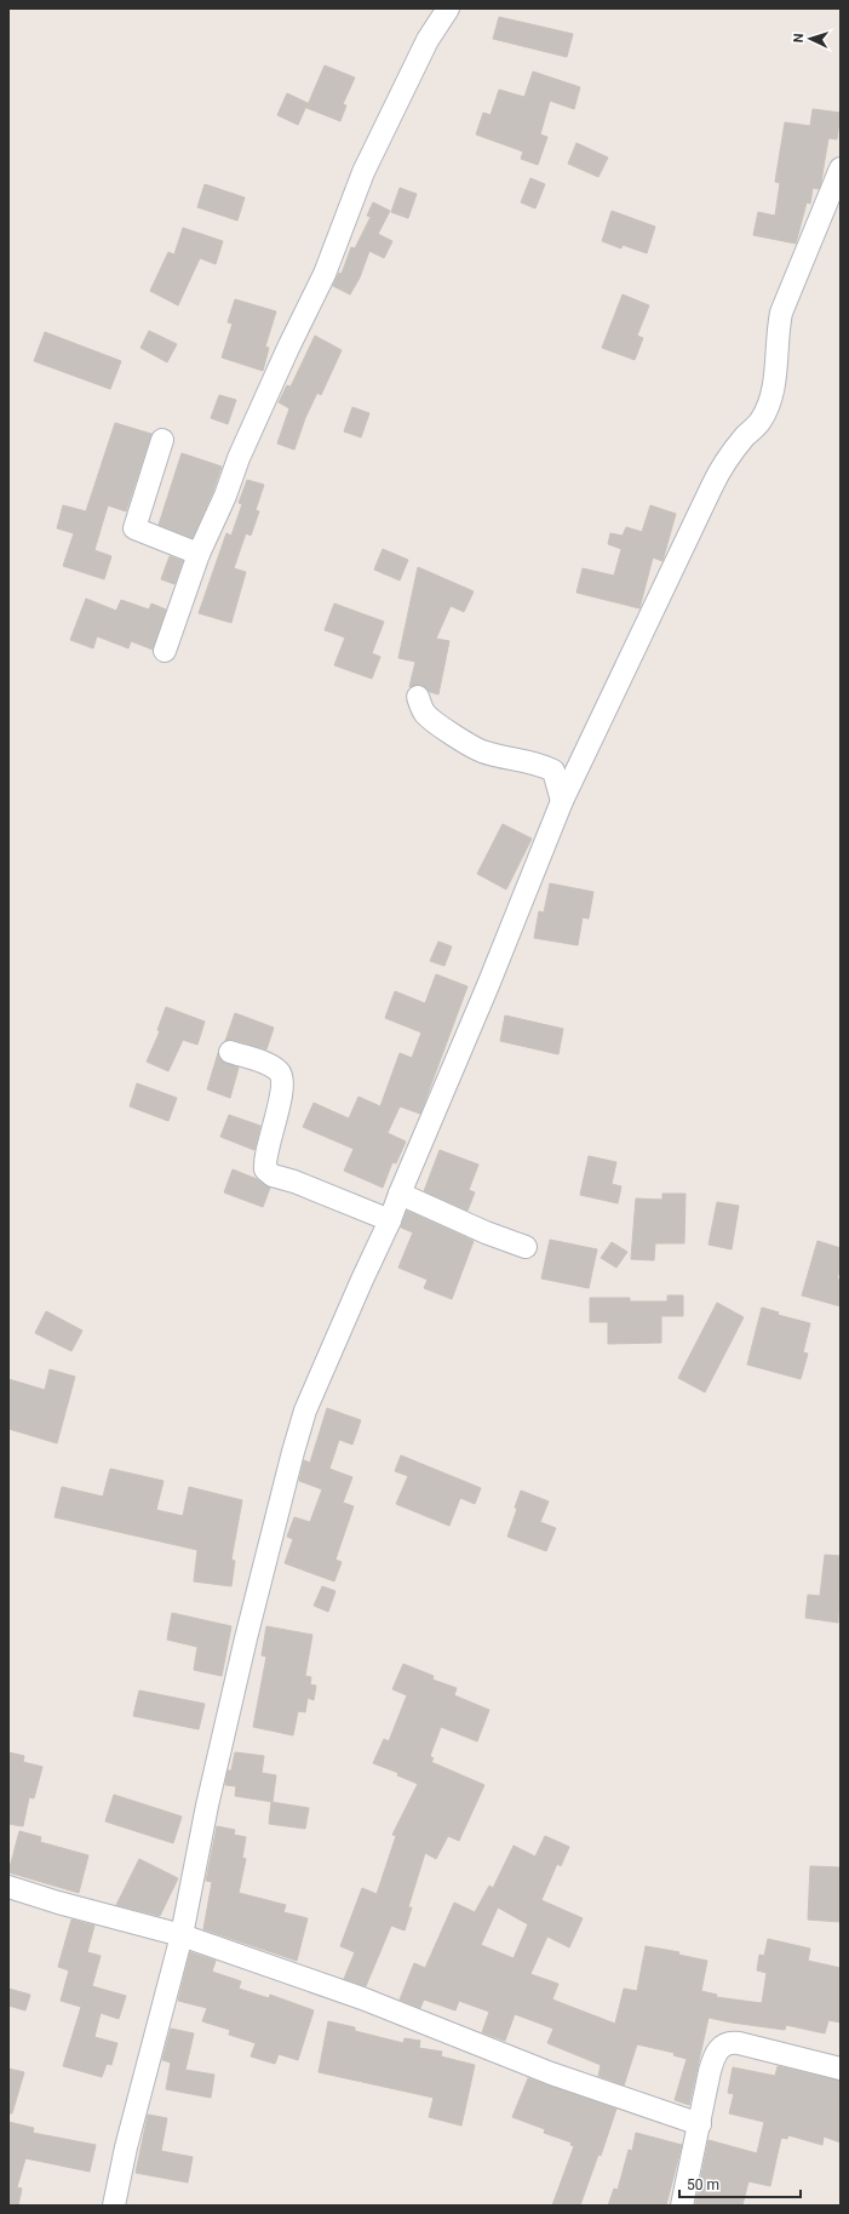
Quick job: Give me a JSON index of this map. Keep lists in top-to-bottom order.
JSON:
{
  "scale_bar": "50 m",
  "north": "left"
}
